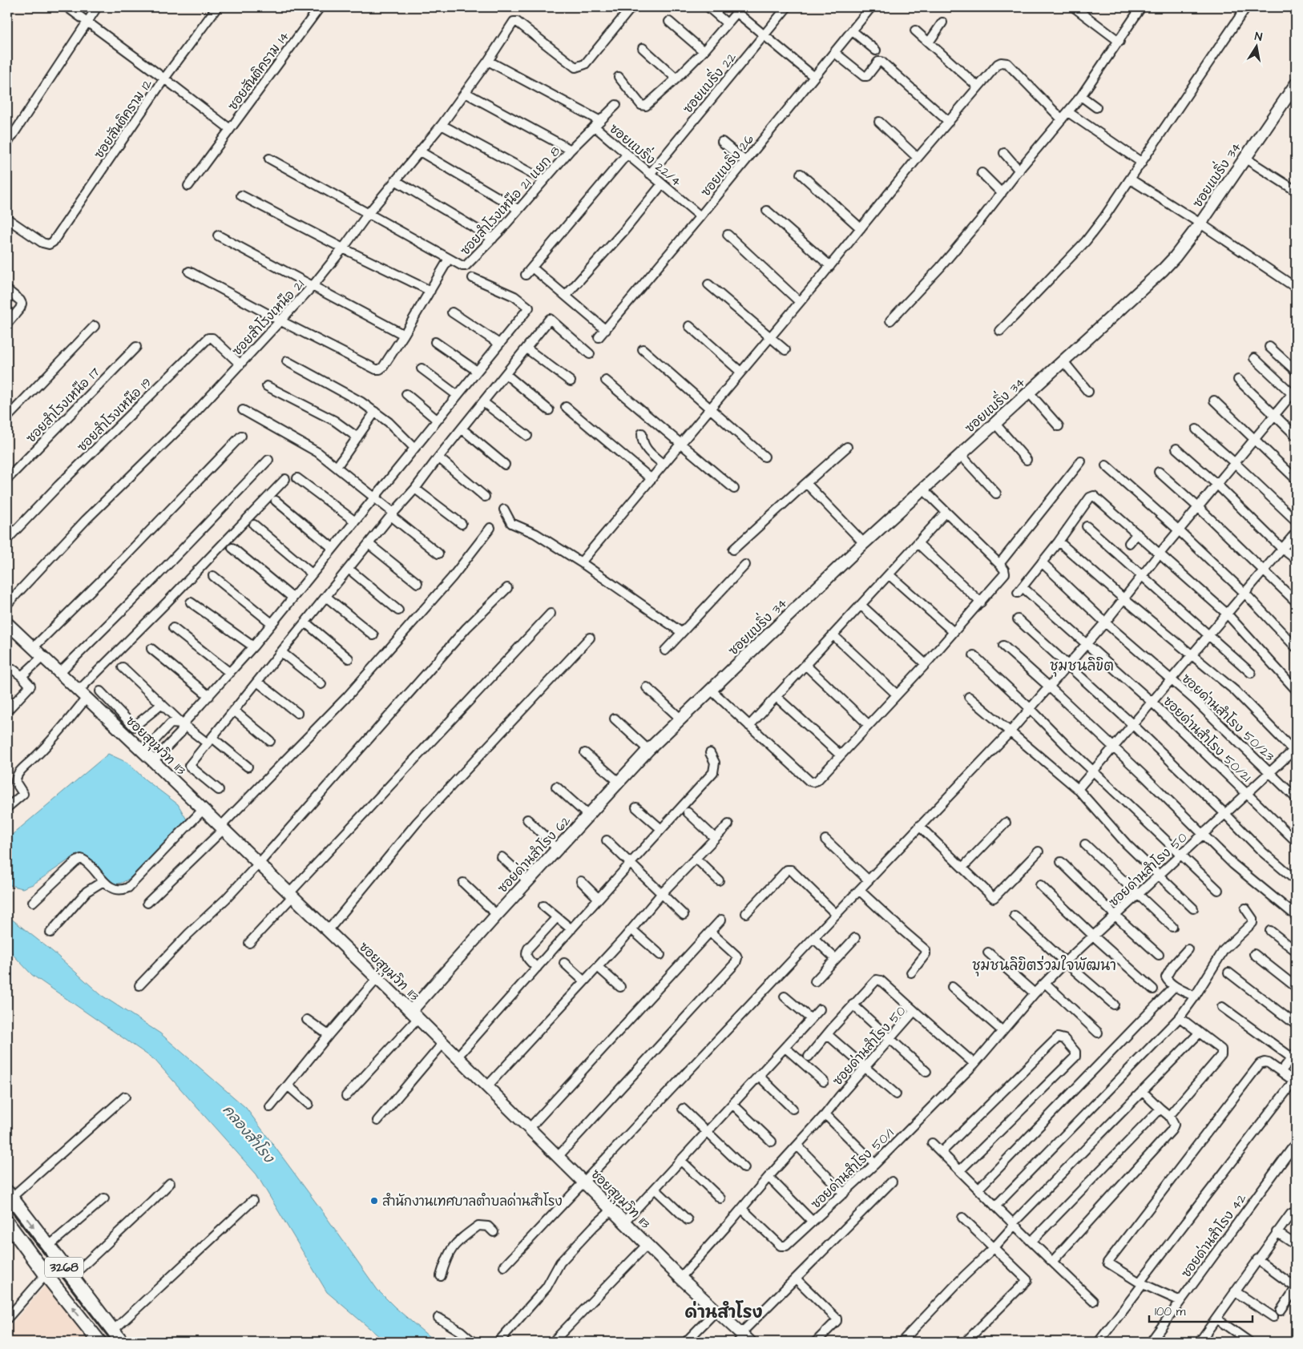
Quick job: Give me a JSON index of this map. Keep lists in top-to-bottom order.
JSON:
{
  "streets": {
    "main road": ["3268"],
    "street": [
      "ซอยสันติคราม 14",
      "ซอยแบริ่ง 22",
      "ซอยสันติคราม 12",
      "ซอยแบริ่ง 22/4",
      "ซอยแบริ่ง 26",
      "ซอยแบริ่ง 34",
      "ซอยสำโรงเหนือ 21 แยก 8",
      "ซอยสำโรงเหนือ 21",
      "ซอยสำโรงเหนือ 17",
      "ซอยสำโรงเหนือ 19",
      "ซอยด่านสำโรง 50/23",
      "ซอยด่านสำโรง 50/21",
      "ซอยสุขุมวิท 113",
      "ซอยด่านสำโรง 62",
      "ซอยด่านสำโรง 50",
      "ซอยด่านสำโรง 50/1",
      "ซอยด่านสำโรง 42"
    ]
  },
  "crossings": [
    ["ซอยแบริ่ง 22", "ซอยแบริ่ง 22/4"],
    ["ซอยแบริ่ง 22/4", "ซอยแบริ่ง 26"],
    ["ซอยแบริ่ง 22/4", "ซอยสำโรงเหนือ 21 แยก 8"],
    ["ซอยแบริ่ง 22/4", "ซอยสำโรงเหนือ 21"],
    ["ซอยแบริ่ง 34", "ซอยด่านสำโรง 62"],
    ["ซอยสำโรงเหนือ 21 แยก 8", "ซอยสำโรงเหนือ 21"],
    ["ซอยสำโรงเหนือ 21", "ซอยสำโรงเหนือ 19"],
    ["ซอยด่านสำโรง 50/23", "ซอยด่านสำโรง 50/21"],
    ["ซอยด่านสำโรง 50/23", "ซอยด่านสำโรง 50"],
    ["ซอยด่านสำโรง 50/21", "ซอยด่านสำโรง 50"],
    ["ซอยสุขุมวิท 113", "ซอยด่านสำโรง 62"],
    ["ซอยสุขุมวิท 113", "ซอยด่านสำโรง 50"],
    ["ซอยด่านสำโรง 50", "ซอยด่านสำโรง 50/1"]
  ],
  "districts": ["ชุมชนลิขิต", "ชุมชนลิขิตร่วมใจพัฒนา", "ด่านสำโรง"],
  "water": ["คลองสำโรง"],
  "places": ["สำนักงานเทศบาลตำบลด่านสำโรง"],
  "scale_bar": "100 m",
  "north": "top"
}
